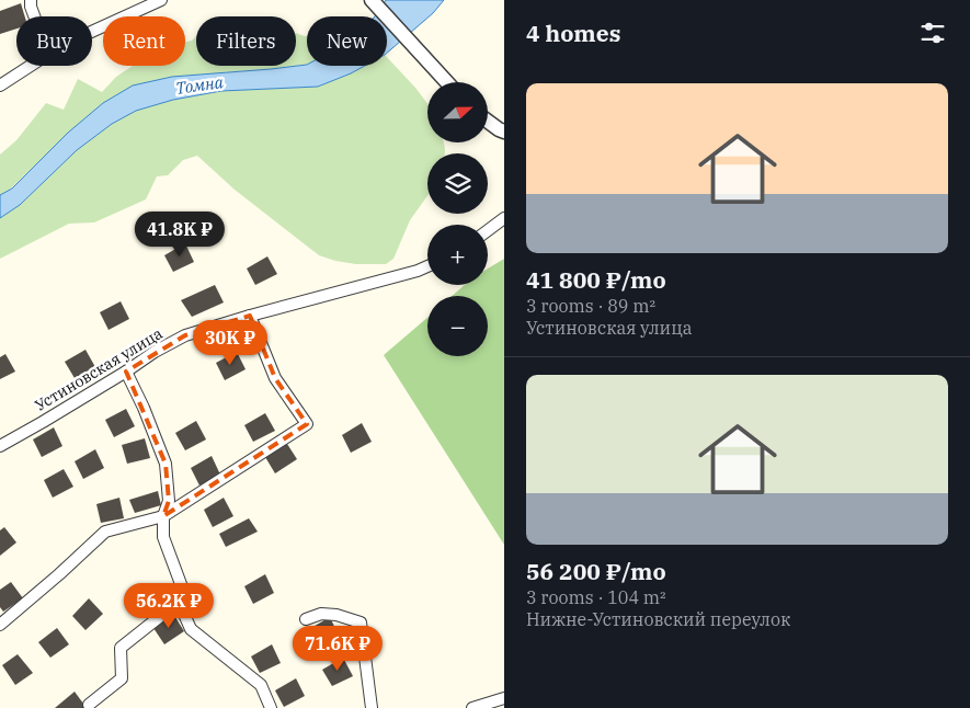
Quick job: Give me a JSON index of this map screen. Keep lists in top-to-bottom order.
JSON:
{
  "streets": {
    "street": ["Устиновская улица"]
  },
  "water": ["Томна"],
  "north": "right",
  "page": {
    "heading": "4 homes",
    "chip": [
      "Buy",
      "Rent",
      "Filters",
      "New"
    ],
    "list": [
      {
        "name": "41 800 ₽/mo",
        "note": "3 rooms · 89 m² · Устиновская улица"
      },
      {
        "name": "56 200 ₽/mo",
        "note": "3 rooms · 104 m² · Нижне-Устиновский переулок"
      }
    ],
    "map_buttons": ["+", "−"],
    "price": [
      "41.8K ₽",
      "30K ₽",
      "56.2K ₽",
      "71.6K ₽"
    ]
  }
}
